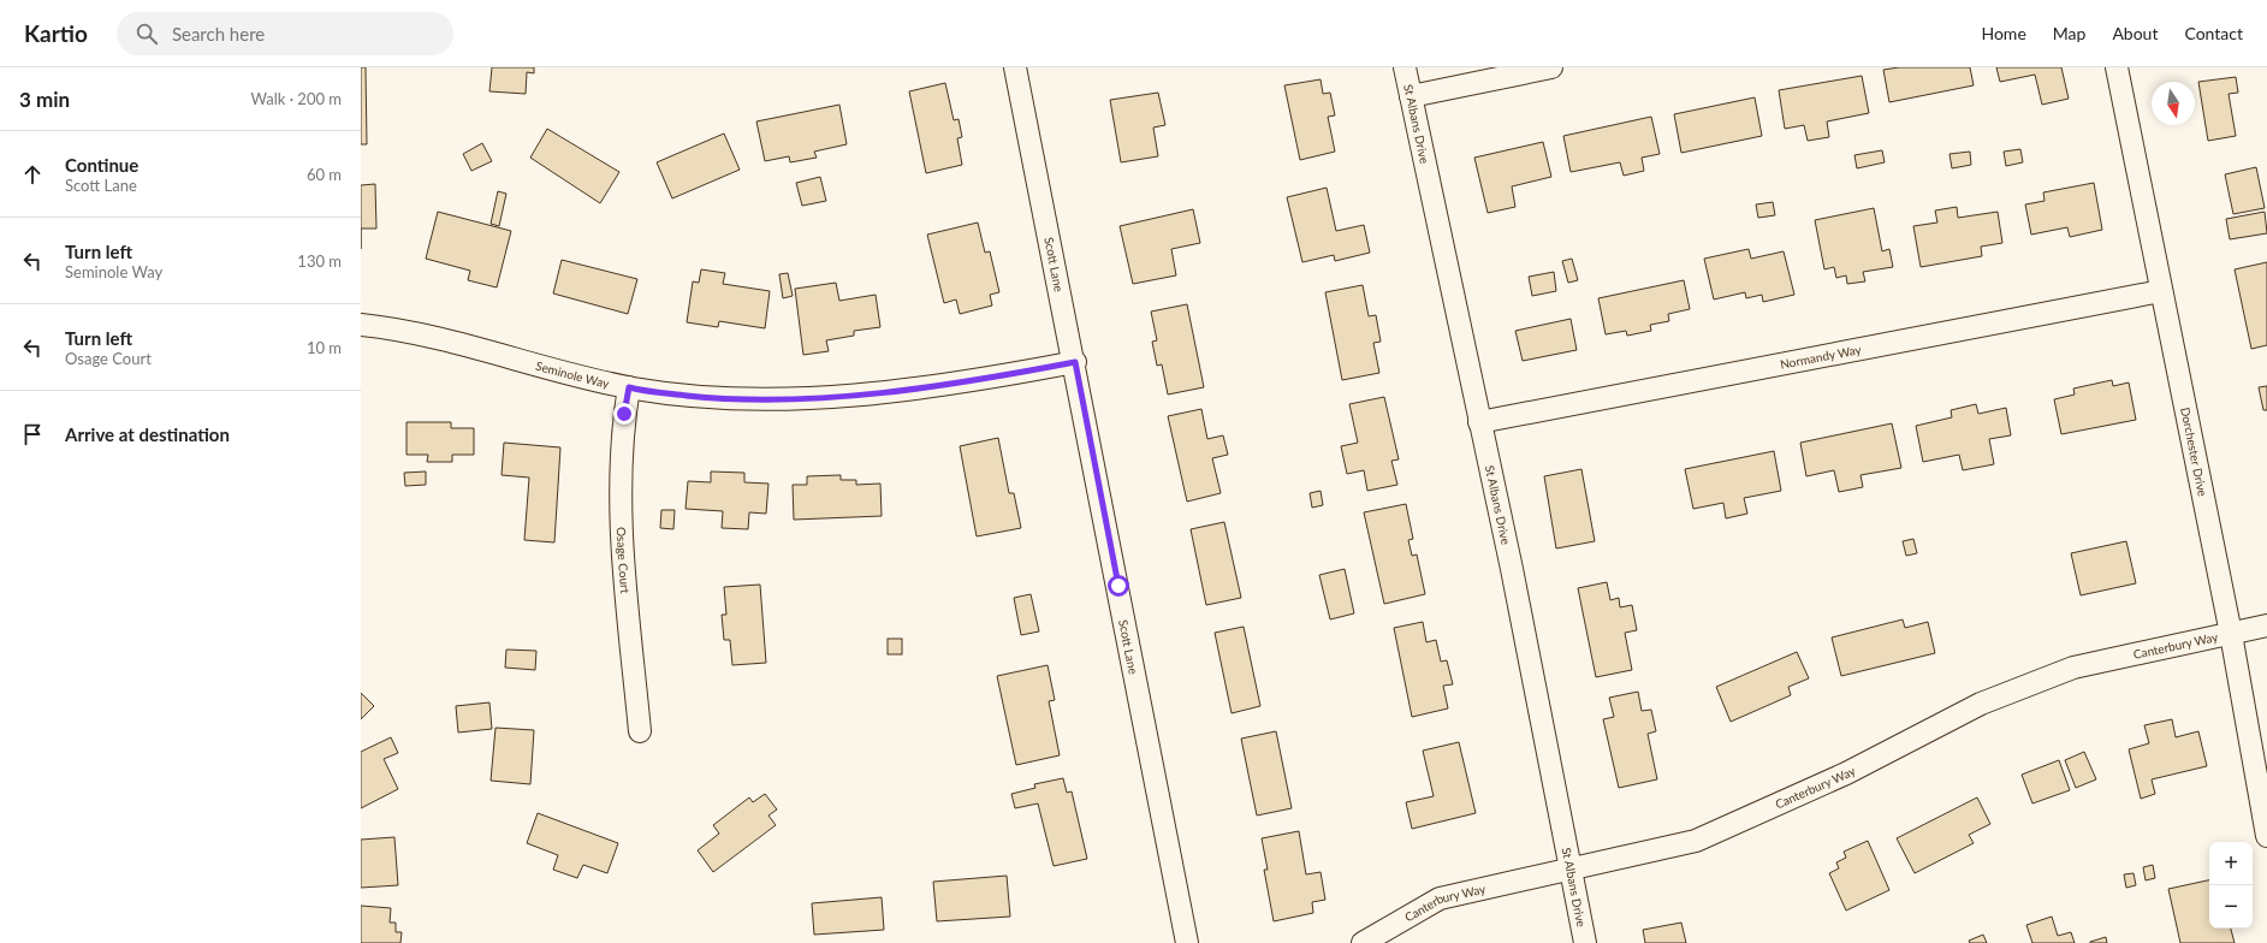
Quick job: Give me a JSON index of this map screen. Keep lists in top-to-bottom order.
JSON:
{
  "streets": {
    "street": [
      "St Albans Drive",
      "Scott Lane",
      "Normandy Way",
      "Seminole Way",
      "Dorchester Drive",
      "Osage Court",
      "Canterbury Way"
    ]
  },
  "crossings": [
    ["St Albans Drive", "Normandy Way"],
    ["St Albans Drive", "Canterbury Way"],
    ["Scott Lane", "Seminole Way"],
    ["Normandy Way", "Dorchester Drive"],
    ["Seminole Way", "Osage Court"],
    ["Dorchester Drive", "Canterbury Way"]
  ],
  "north": "bottom",
  "page": {
    "header": "Kartio",
    "search": "Search here",
    "nav": [
      "Home",
      "Map",
      "About",
      "Contact"
    ],
    "heading": ["3 min", "Walk · 200 m"],
    "list": [
      ["Continue", "Scott Lane", "60 m"],
      ["Turn left", "Seminole Way", "130 m"],
      ["Turn left", "Osage Court", "10 m"],
      "Arrive at destination"
    ],
    "map_buttons": ["+", "−"]
  }
}
